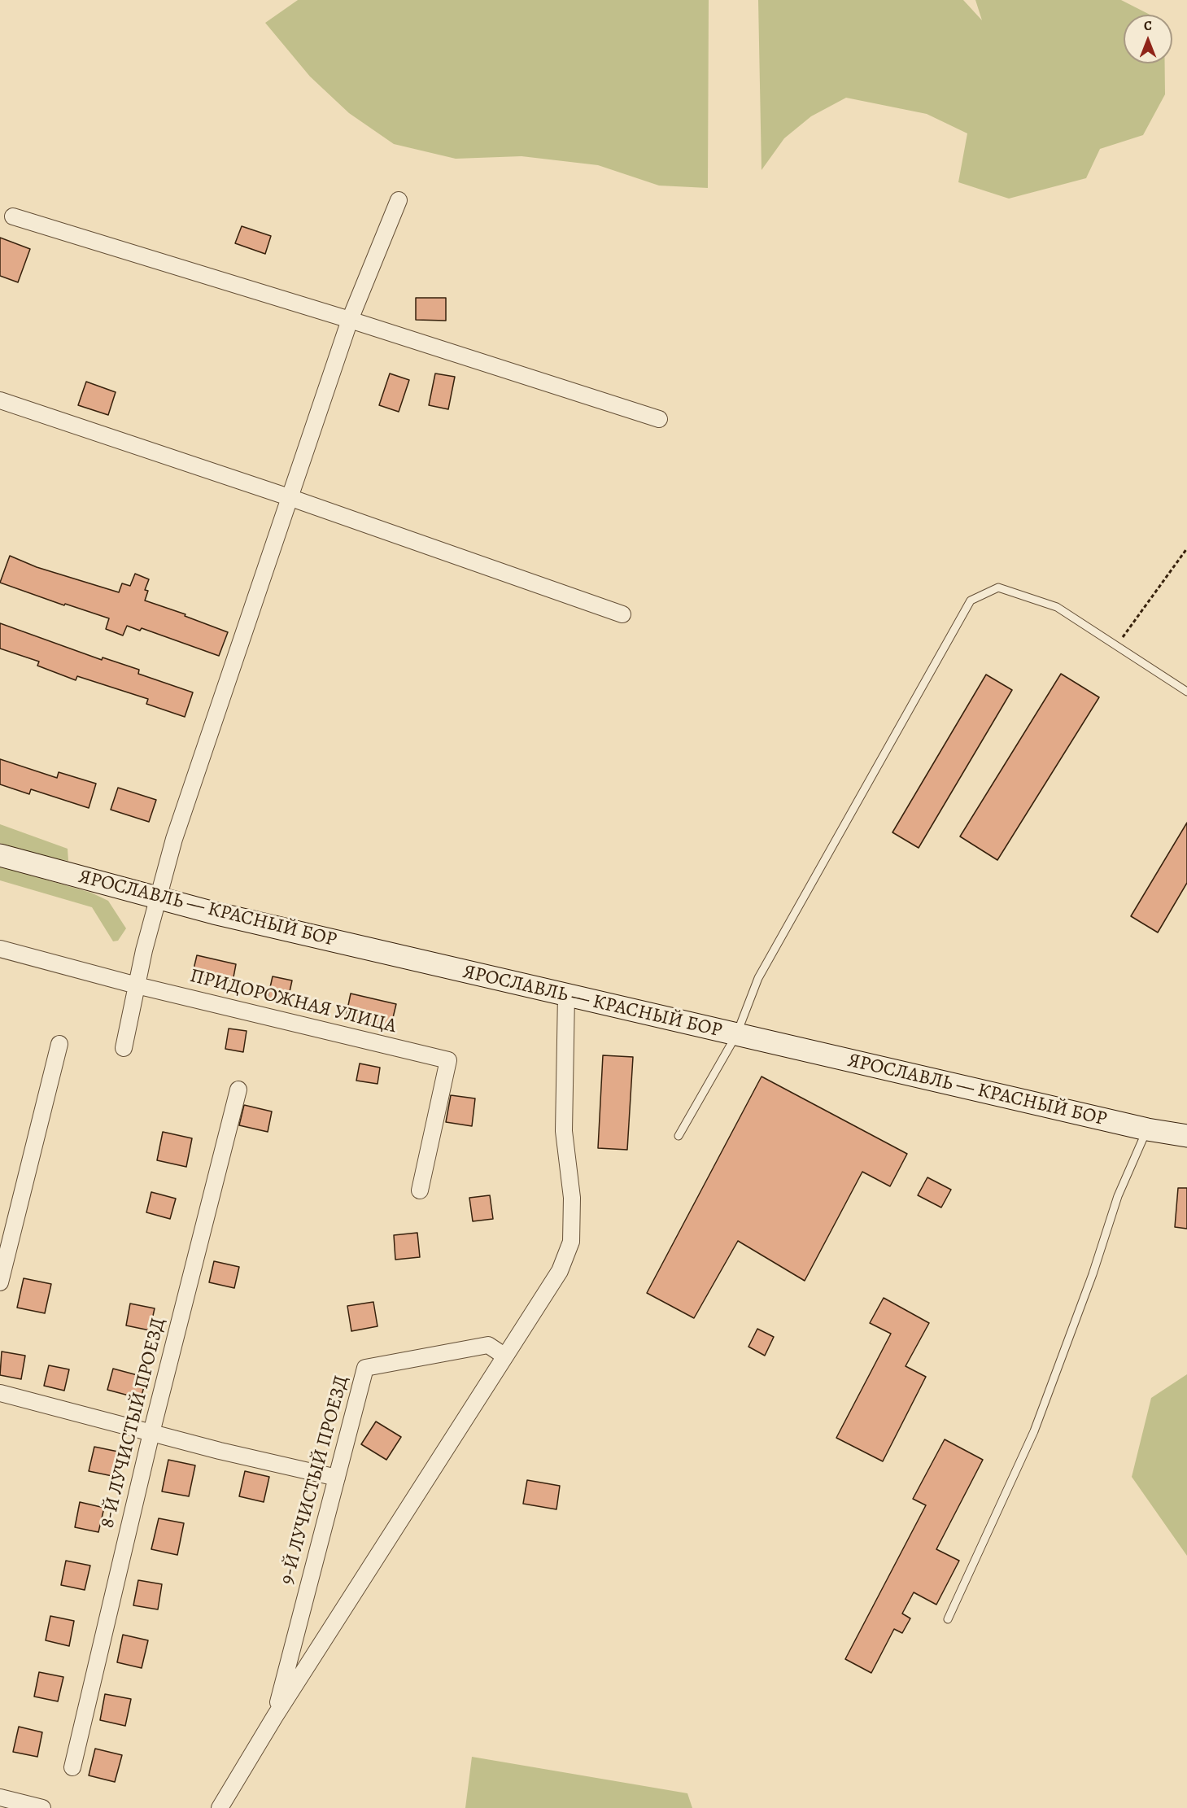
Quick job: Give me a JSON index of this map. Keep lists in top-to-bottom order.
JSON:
{
  "streets": {
    "street": [
      "ЯРОСЛАВЛЬ — КРАСНЫЙ БОР",
      "ПРИДОРОЖНАЯ УЛИЦА",
      "8-Й ЛУЧИСТЫЙ ПРОЕЗД",
      "9-Й ЛУЧИСТЫЙ ПРОЕЗД"
    ]
  },
  "north": "top"
}
